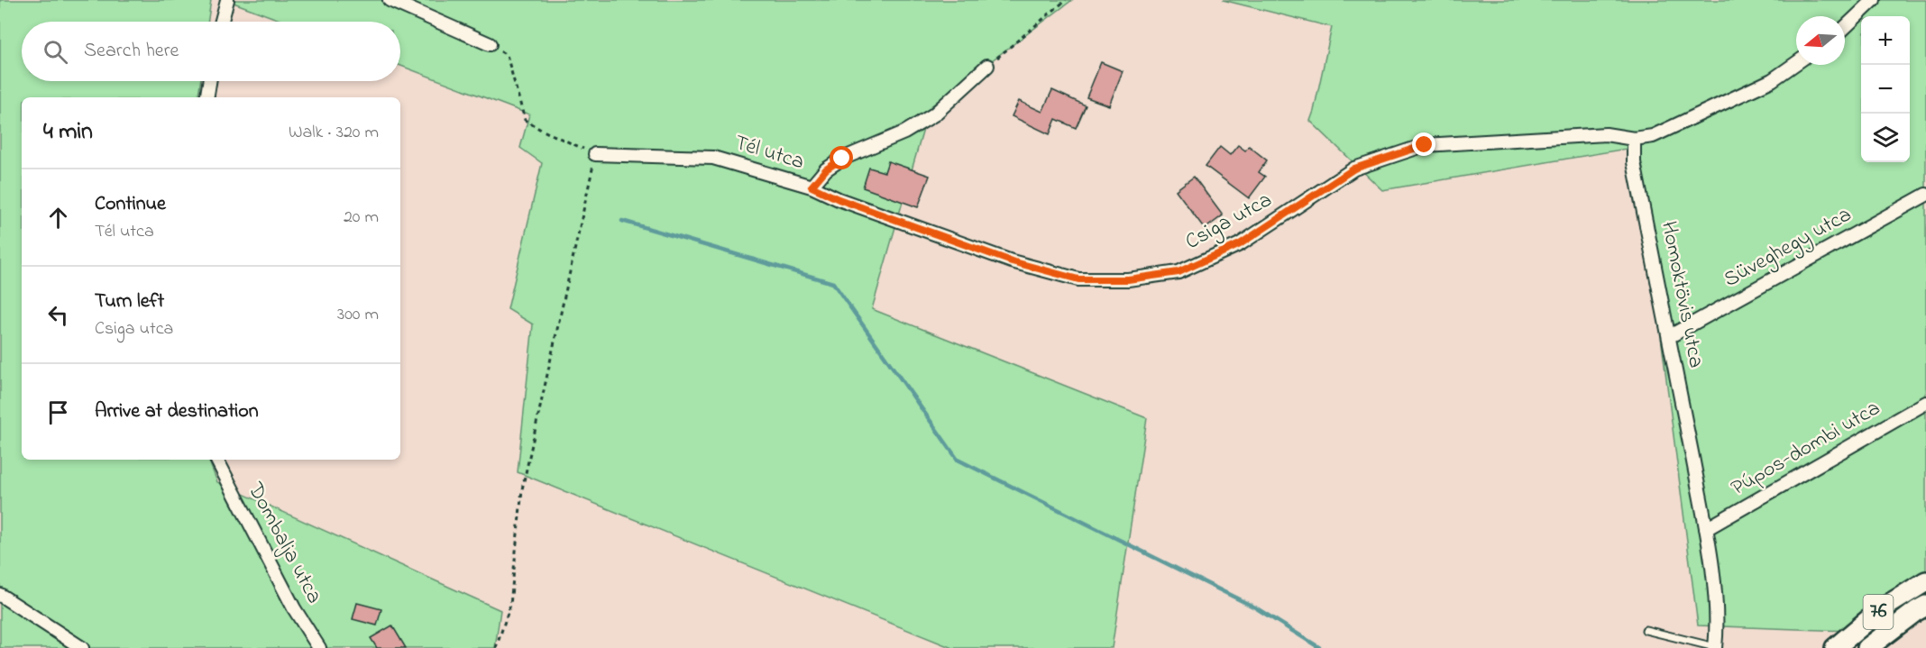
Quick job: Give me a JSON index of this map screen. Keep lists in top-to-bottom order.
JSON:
{
  "streets": {
    "main road": ["76"],
    "street": [
      "Tél utca",
      "Csiga utca",
      "Süveghegy utca",
      "Homoktövis utca",
      "Púpos-dombi utca",
      "Dombalja utca"
    ]
  },
  "crossings": [
    ["Tél utca", "Csiga utca"],
    ["Csiga utca", "Homoktövis utca"],
    ["Süveghegy utca", "Homoktövis utca"],
    ["Homoktövis utca", "Púpos-dombi utca"]
  ],
  "north": "left",
  "page": {
    "map_buttons": ["+", "−"],
    "search": "Search here",
    "heading": ["4 min", "Walk · 320 m"],
    "list": [
      ["Continue", "Tél utca", "20 m"],
      ["Turn left", "Csiga utca", "300 m"],
      "Arrive at destination"
    ]
  }
}
